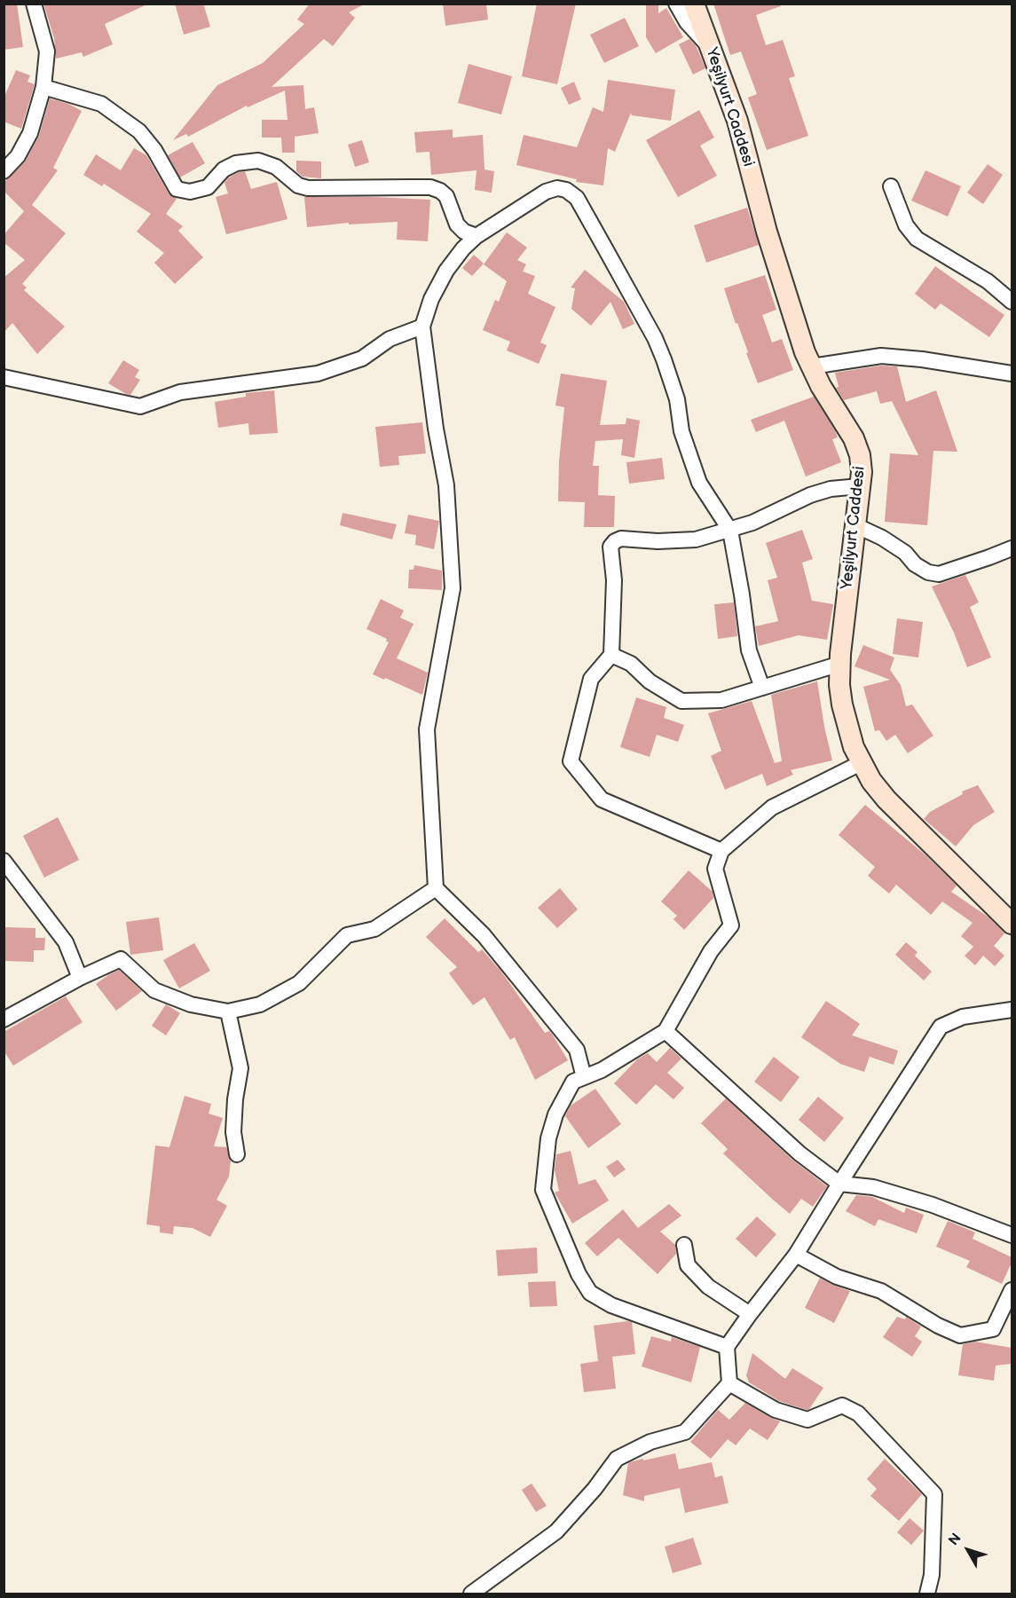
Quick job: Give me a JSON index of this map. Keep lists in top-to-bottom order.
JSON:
{
  "streets": {
    "main road": ["Yeşilyurt Caddesi"]
  },
  "north": "top left"
}
